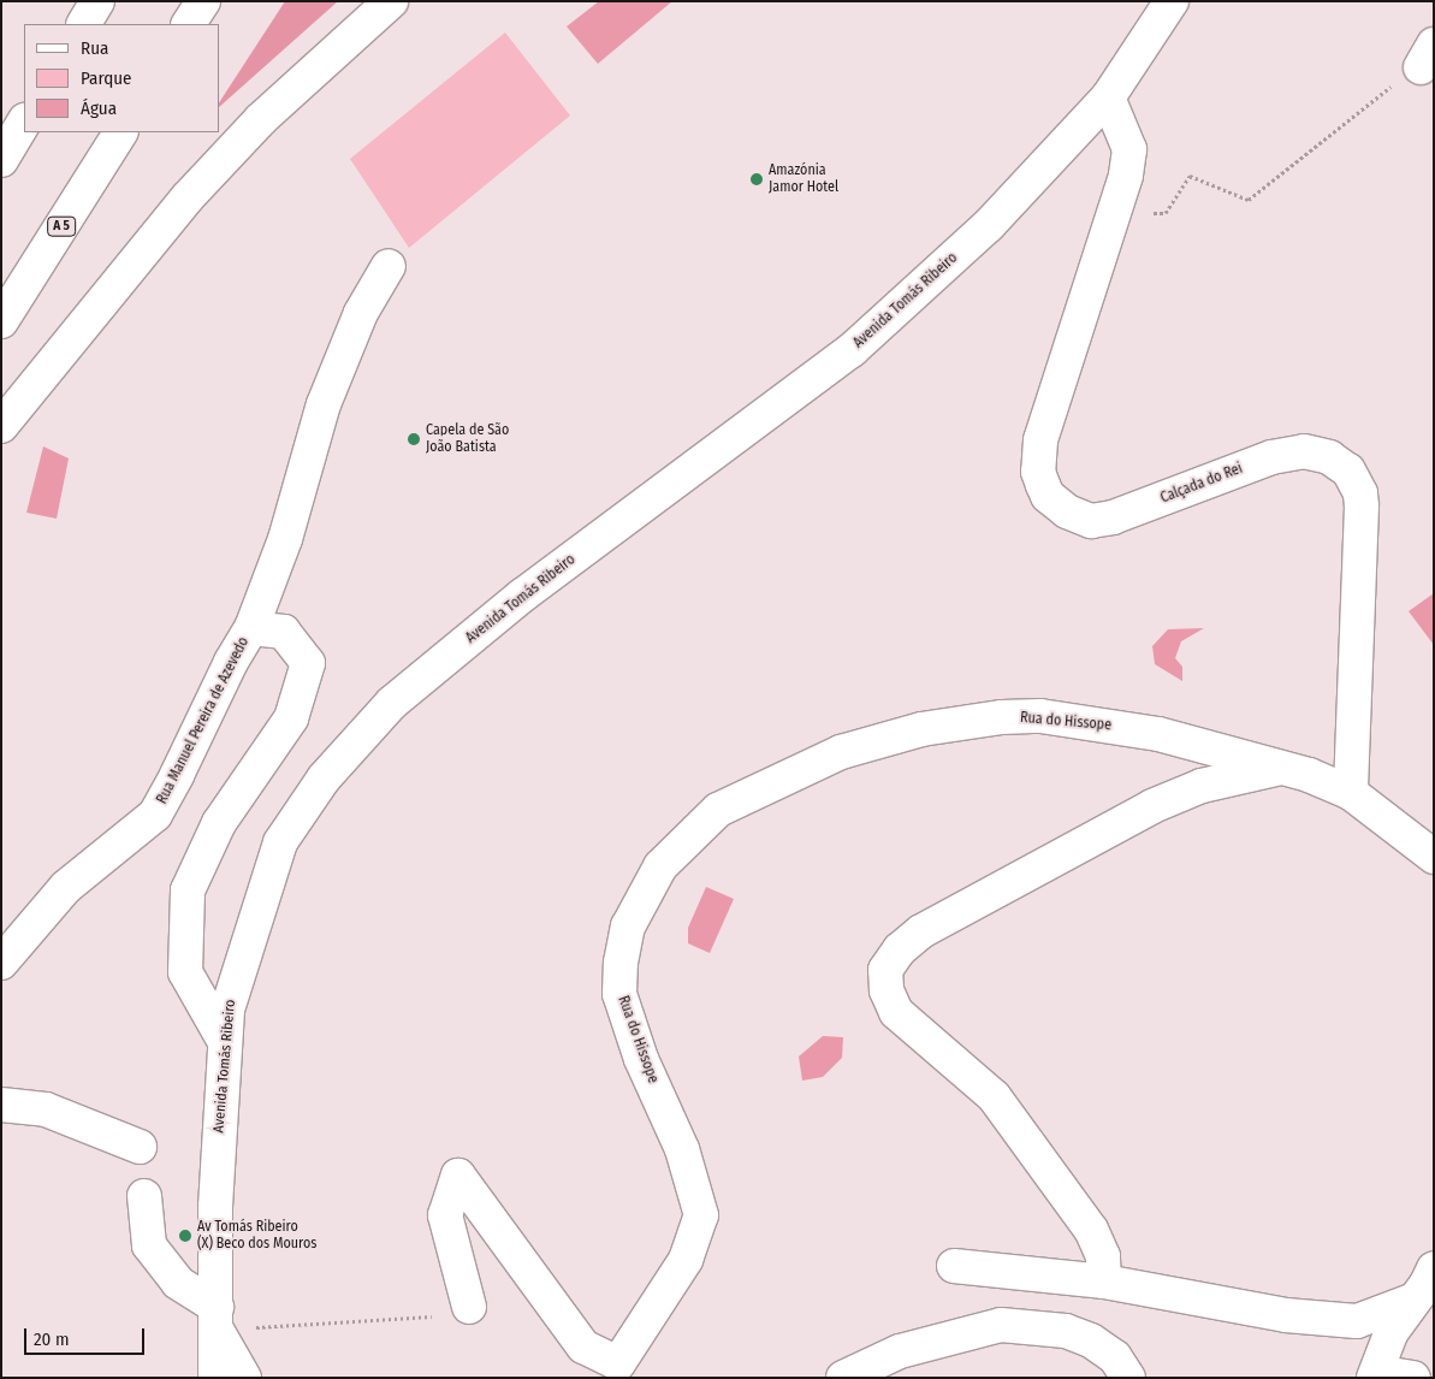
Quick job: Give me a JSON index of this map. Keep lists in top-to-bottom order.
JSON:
{
  "streets": {
    "main road": [
      "A 5",
      "Avenida Tomás Ribeiro",
      "Calçada do Rei",
      "Rua Manuel Pereira de Azevedo",
      "Rua do Hissope"
    ]
  },
  "crossings": [
    ["Avenida Tomás Ribeiro", "Calçada do Rei"],
    ["Avenida Tomás Ribeiro", "Rua Manuel Pereira de Azevedo"],
    ["Calçada do Rei", "Rua do Hissope"]
  ],
  "places": ["Amazónia Jamor Hotel", "Capela de São João Batista", "Av Tomás Ribeiro (X) Beco dos Mouros"],
  "legend": ["Rua", "Parque", "Água"],
  "scale_bar": "20 m"
}
